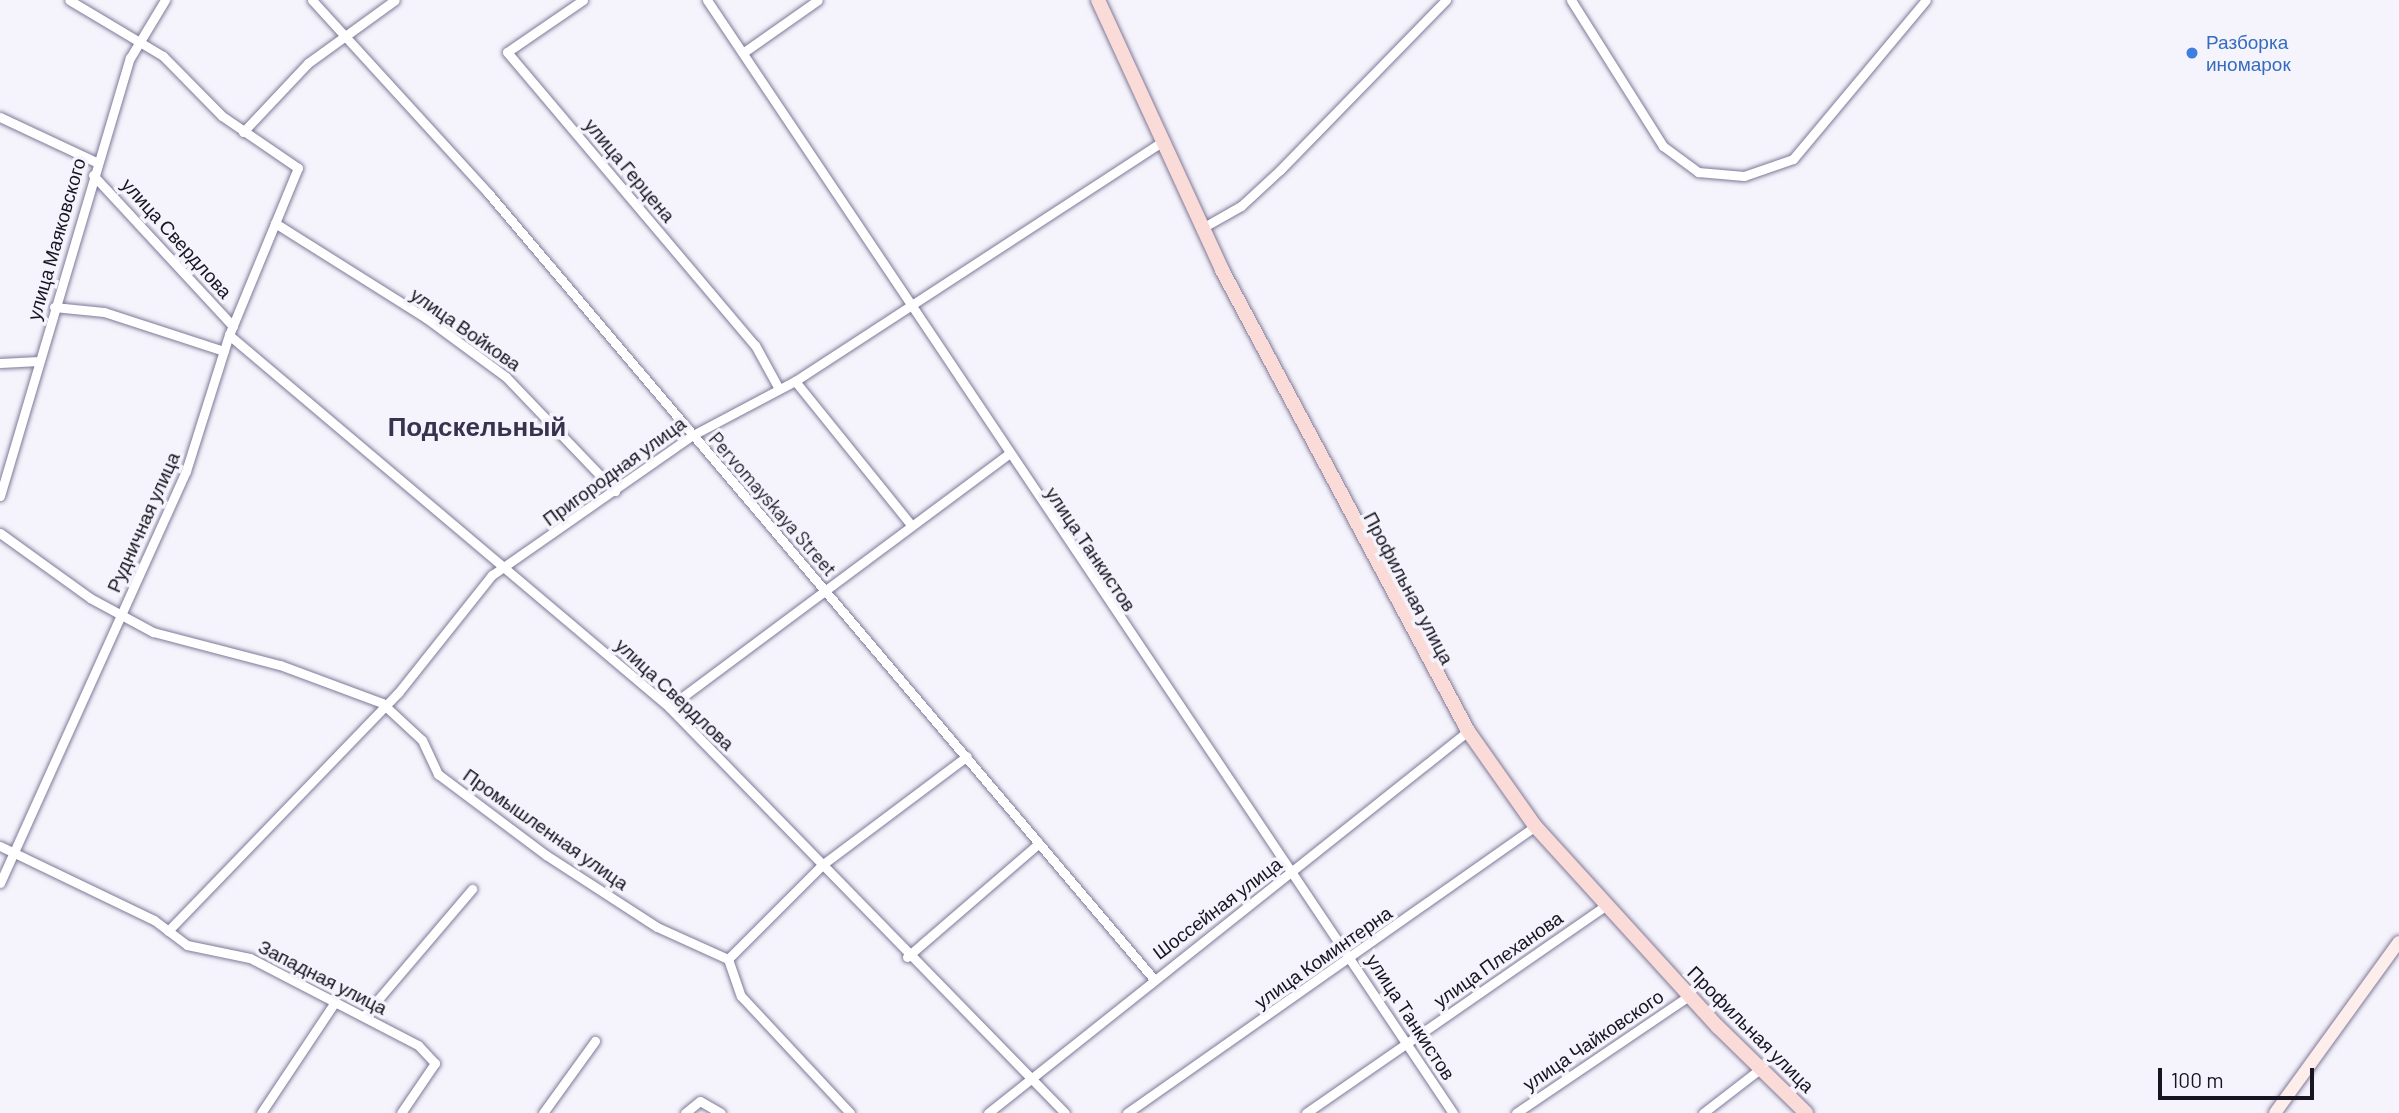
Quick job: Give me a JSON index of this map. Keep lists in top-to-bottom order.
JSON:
{
  "streets": {
    "main road": ["Профильная улица"],
    "street": [
      "улица Герцена",
      "улица Свердлова",
      "улица Маяковского",
      "улица Войкова",
      "Пригородная улица",
      "Pervomayskaya Street",
      "Рудничная улица",
      "улица Танкистов",
      "Промышленная улица",
      "Шоссейная улица",
      "улица Коминтерна",
      "улица Плеханова",
      "Западная улица",
      "улица Чайковского"
    ]
  },
  "crossings": [
    ["улица Герцена", "Пригородная улица"],
    ["улица Свердлова", "улица Маяковского"],
    ["улица Свердлова", "Пригородная улица"],
    ["улица Свердлова", "Рудничная улица"],
    ["улица Свердлова", "Шоссейная улица"],
    ["улица Войкова", "Пригородная улица"],
    ["улица Войкова", "Рудничная улица"],
    ["Пригородная улица", "Pervomayskaya Street"],
    ["Пригородная улица", "улица Танкистов"],
    ["Пригородная улица", "Профильная улица"],
    ["Пригородная улица", "Промышленная улица"],
    ["Пригородная улица", "Западная улица"],
    ["Pervomayskaya Street", "Шоссейная улица"],
    ["Рудничная улица", "Промышленная улица"],
    ["Рудничная улица", "Западная улица"],
    ["улица Танкистов", "Шоссейная улица"],
    ["улица Танкистов", "улица Коминтерна"],
    ["улица Танкистов", "улица Плеханова"],
    ["Профильная улица", "Шоссейная улица"],
    ["Профильная улица", "улица Коминтерна"],
    ["Профильная улица", "улица Плеханова"],
    ["Профильная улица", "улица Чайковского"]
  ],
  "districts": ["Подскельный"],
  "places": ["Разборка иномарок"],
  "scale_bar": "100 m"
}
